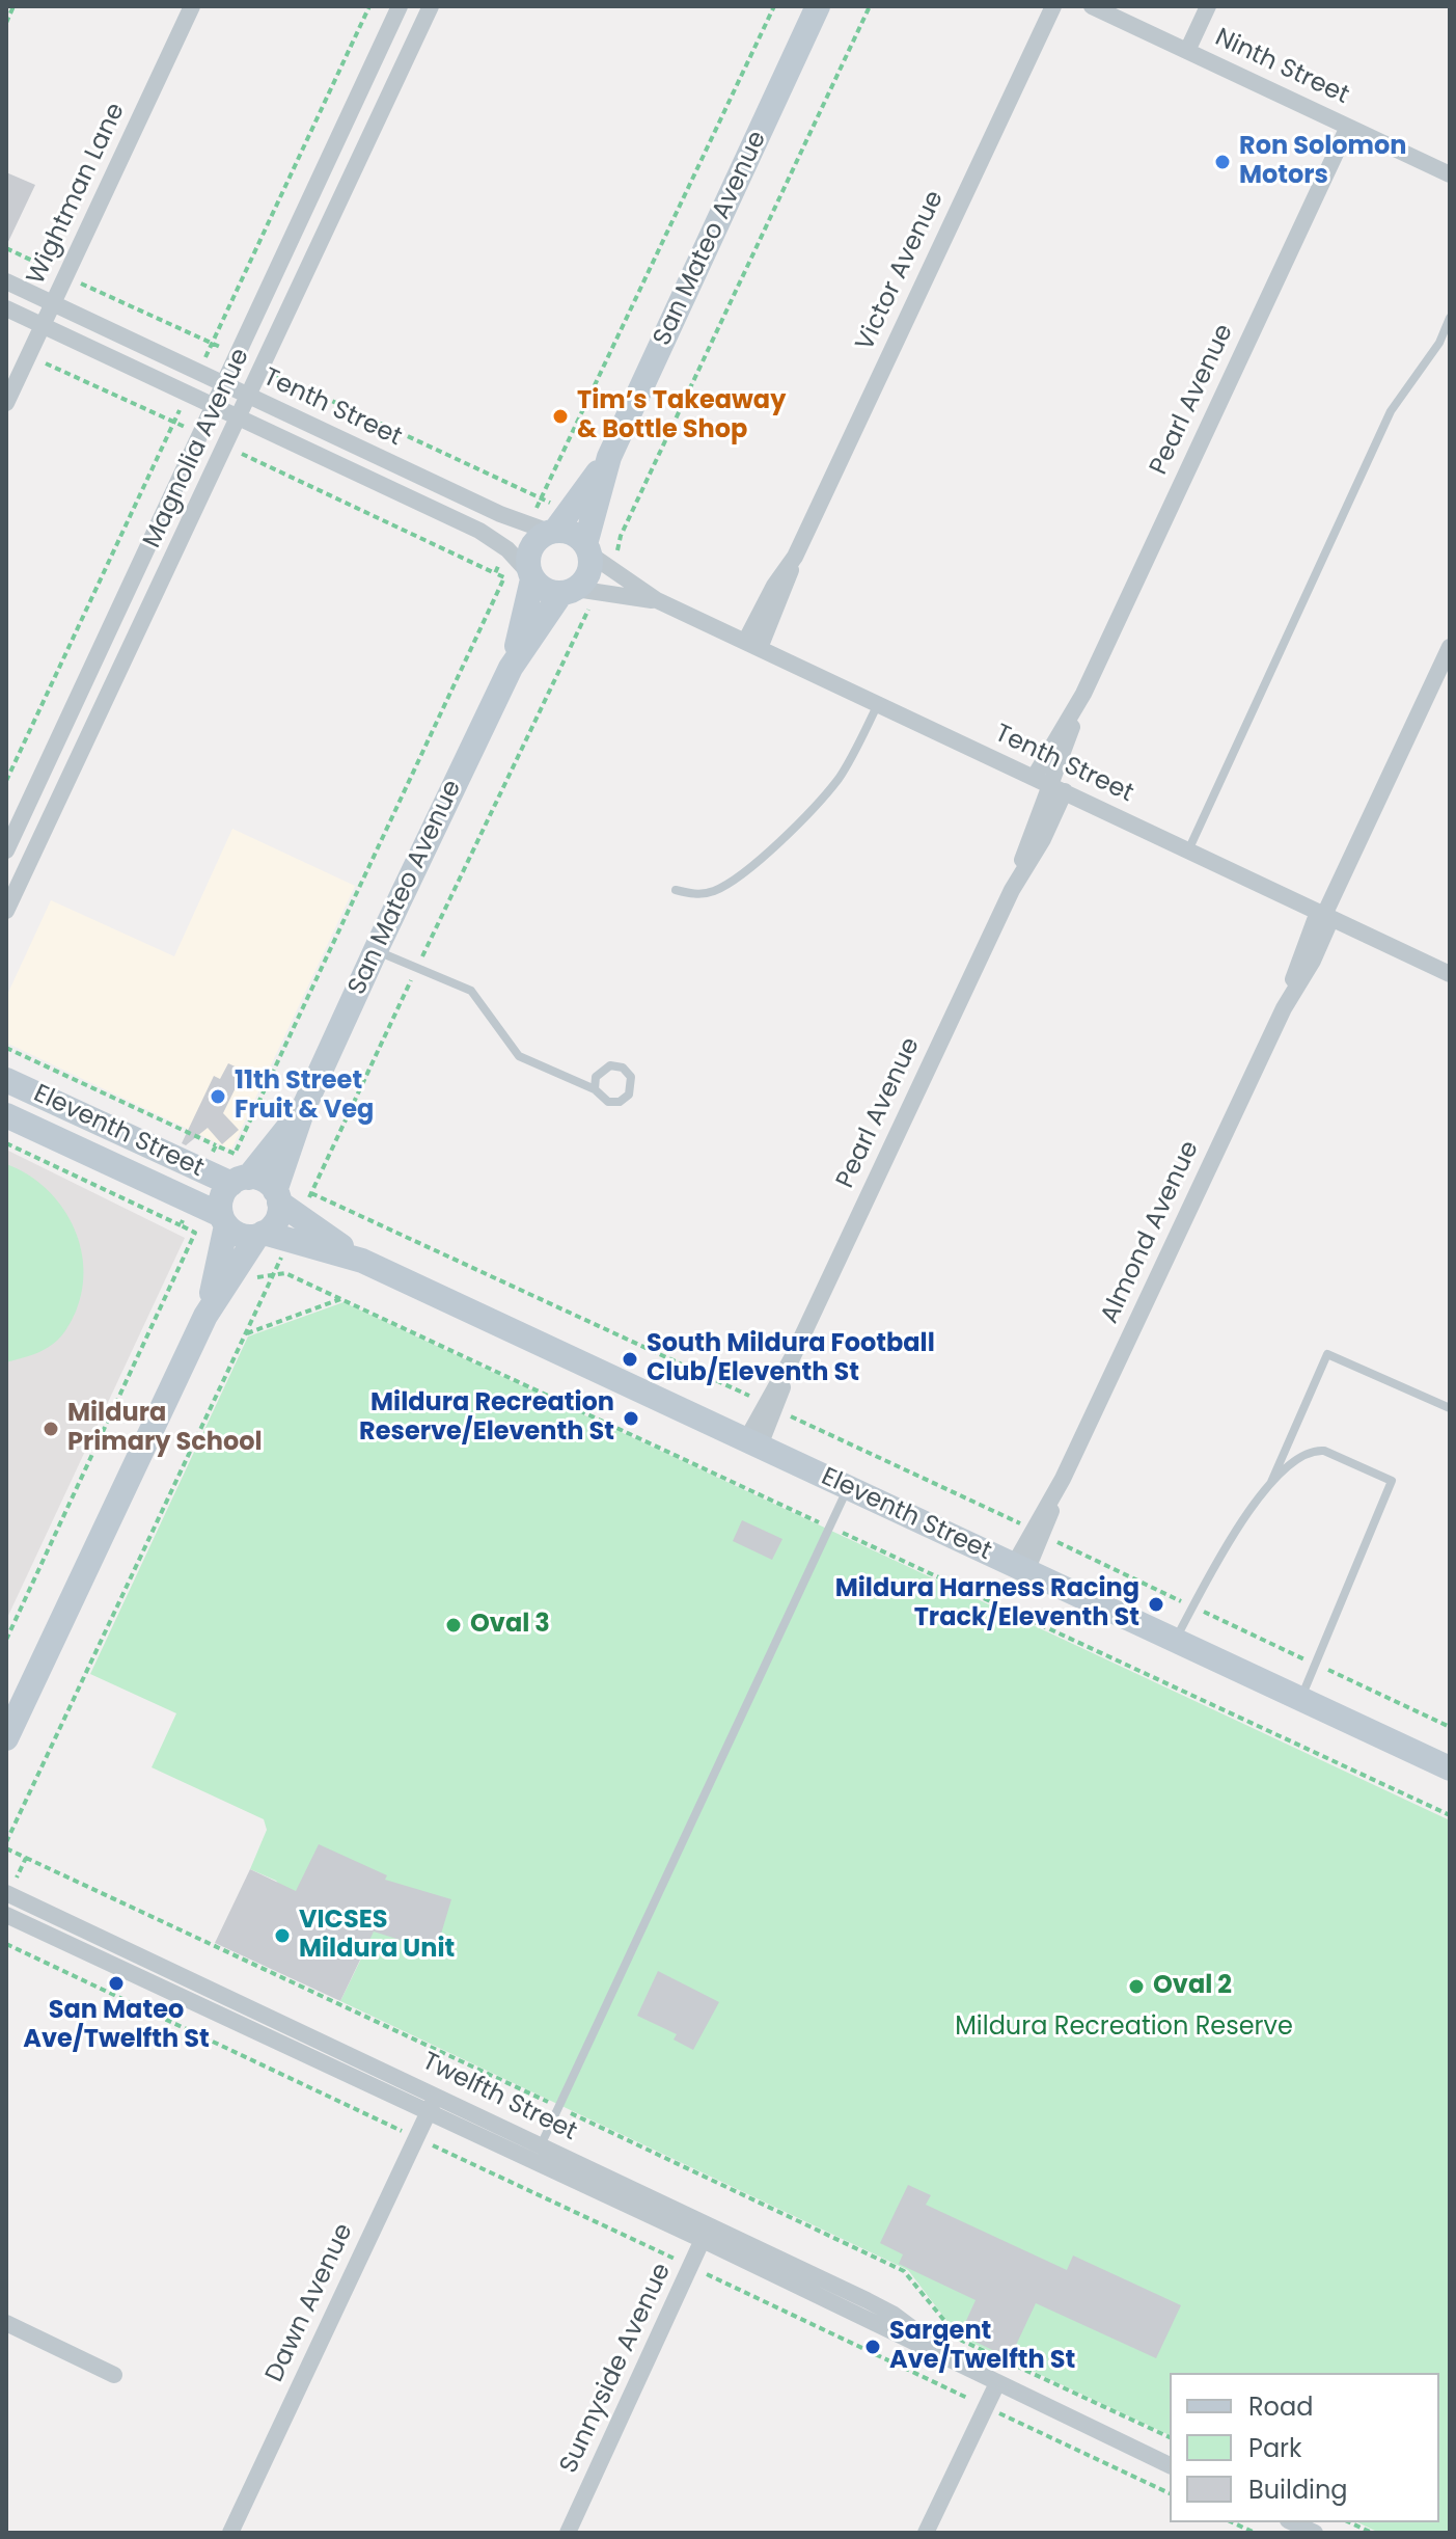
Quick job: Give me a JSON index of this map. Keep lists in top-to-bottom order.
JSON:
{
  "streets": {
    "street": [
      "Ninth Street",
      "Wightman Lane",
      "San Mateo Avenue",
      "Victor Avenue",
      "Pearl Avenue",
      "Tenth Street",
      "Magnolia Avenue",
      "Eleventh Street",
      "Almond Avenue",
      "Twelfth Street",
      "Dawn Avenue",
      "Sunnyside Avenue"
    ]
  },
  "crossings": [
    ["Ninth Street", "Pearl Avenue"],
    ["Wightman Lane", "Tenth Street"],
    ["San Mateo Avenue", "Tenth Street"],
    ["San Mateo Avenue", "Eleventh Street"],
    ["Victor Avenue", "Tenth Street"],
    ["Pearl Avenue", "Tenth Street"],
    ["Pearl Avenue", "Eleventh Street"],
    ["Tenth Street", "Magnolia Avenue"],
    ["Tenth Street", "Almond Avenue"],
    ["Eleventh Street", "Almond Avenue"],
    ["Twelfth Street", "Dawn Avenue"],
    ["Twelfth Street", "Sunnyside Avenue"]
  ],
  "parks": ["Mildura Recreation Reserve"],
  "places": [
    "Ron Solomon Motors",
    "Tim’s Takeaway & Bottle Shop",
    "11th Street Fruit & Veg",
    "South Mildura Football Club/Eleventh St",
    "Mildura Recreation Reserve/Eleventh St",
    "Mildura Primary School",
    "Mildura Harness Racing Track/Eleventh St",
    "Oval 3",
    "VICSES Mildura Unit",
    "San Mateo Ave/Twelfth St",
    "Oval 2",
    "Sargent Ave/Twelfth St"
  ],
  "legend": ["Road", "Park", "Building"]
}
